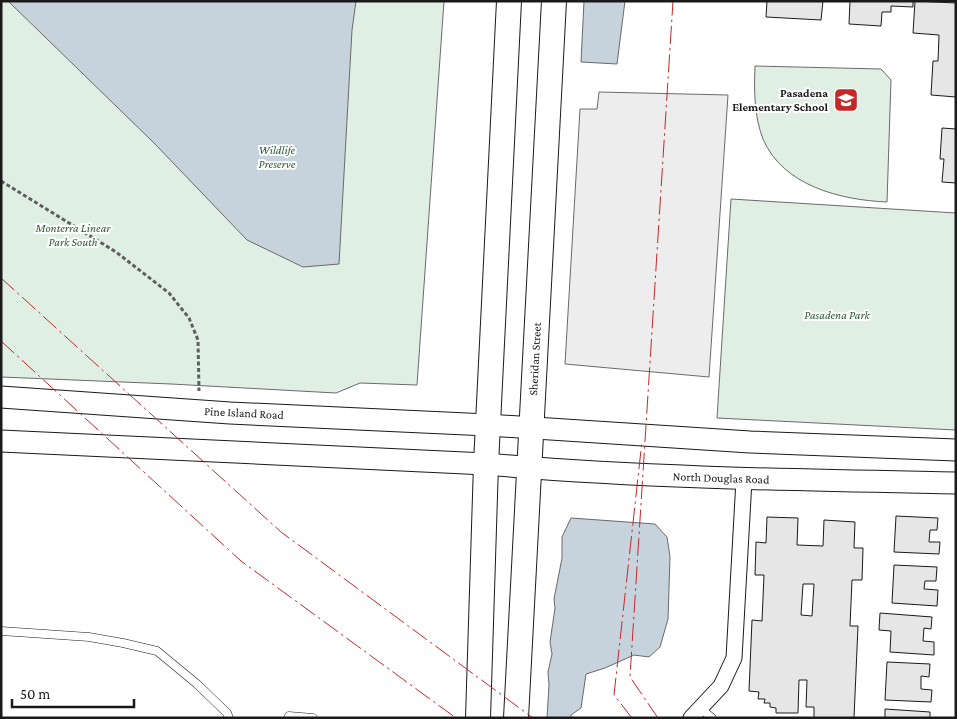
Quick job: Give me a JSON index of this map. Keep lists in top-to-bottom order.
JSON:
{
  "streets": {
    "main road": ["Sheridan Street", "Pine Island Road", "North Douglas Road"]
  },
  "crossings": [
    ["Sheridan Street", "North Douglas Road"]
  ],
  "parks": ["Wildlife Preserve", "Monterra Linear Park South", "Pasadena Park"],
  "places": {
    "school or university": ["Pasadena Elementary School"]
  },
  "scale_bar": "50 m"
}
